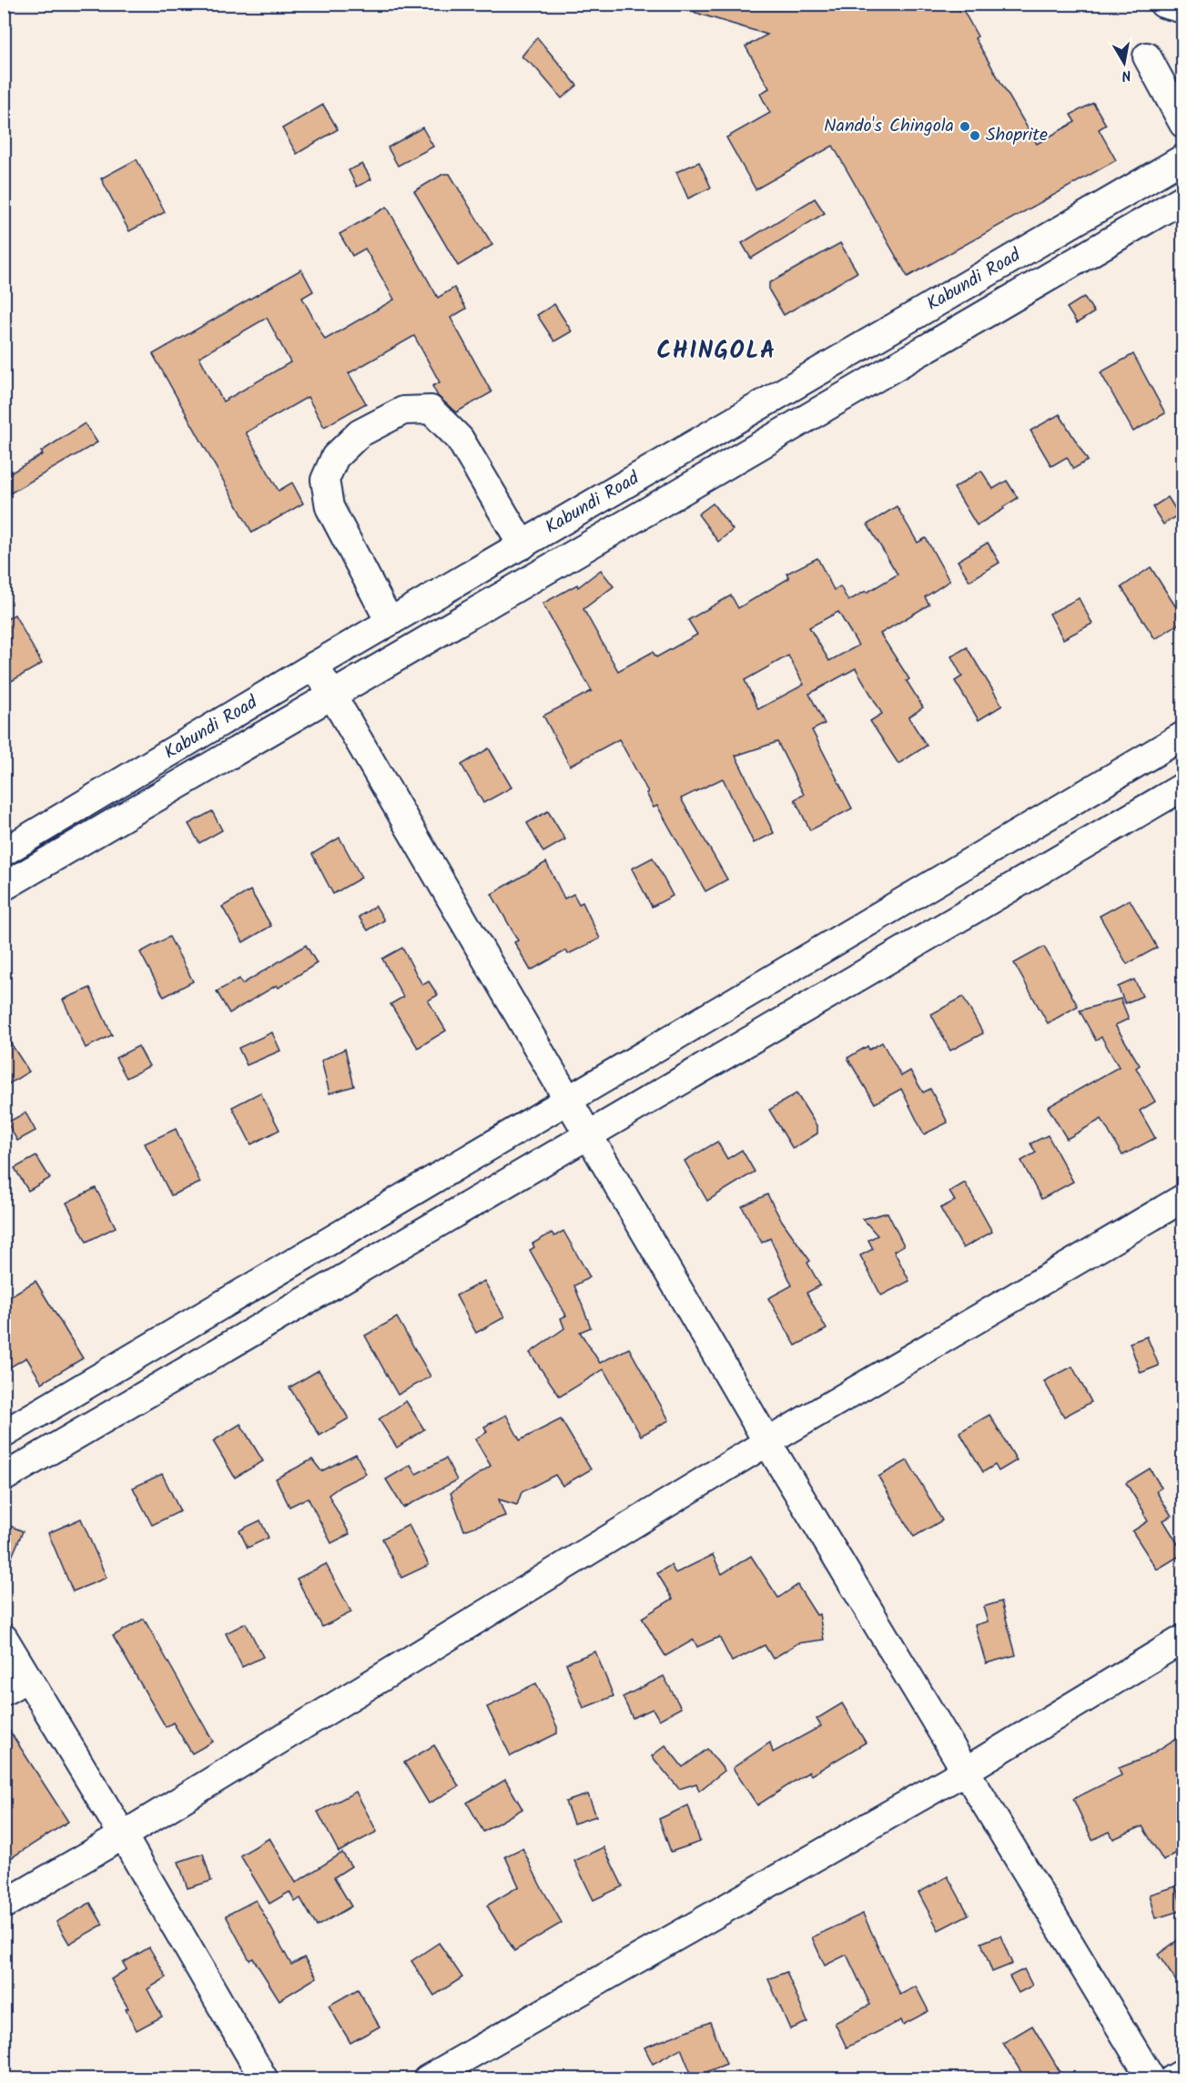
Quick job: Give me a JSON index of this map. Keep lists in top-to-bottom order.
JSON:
{
  "streets": {
    "street": ["Kabundi Road"]
  },
  "districts": ["CHINGOLA"],
  "places": ["Nando's Chingola", "Shoprite"],
  "north": "bottom"
}
